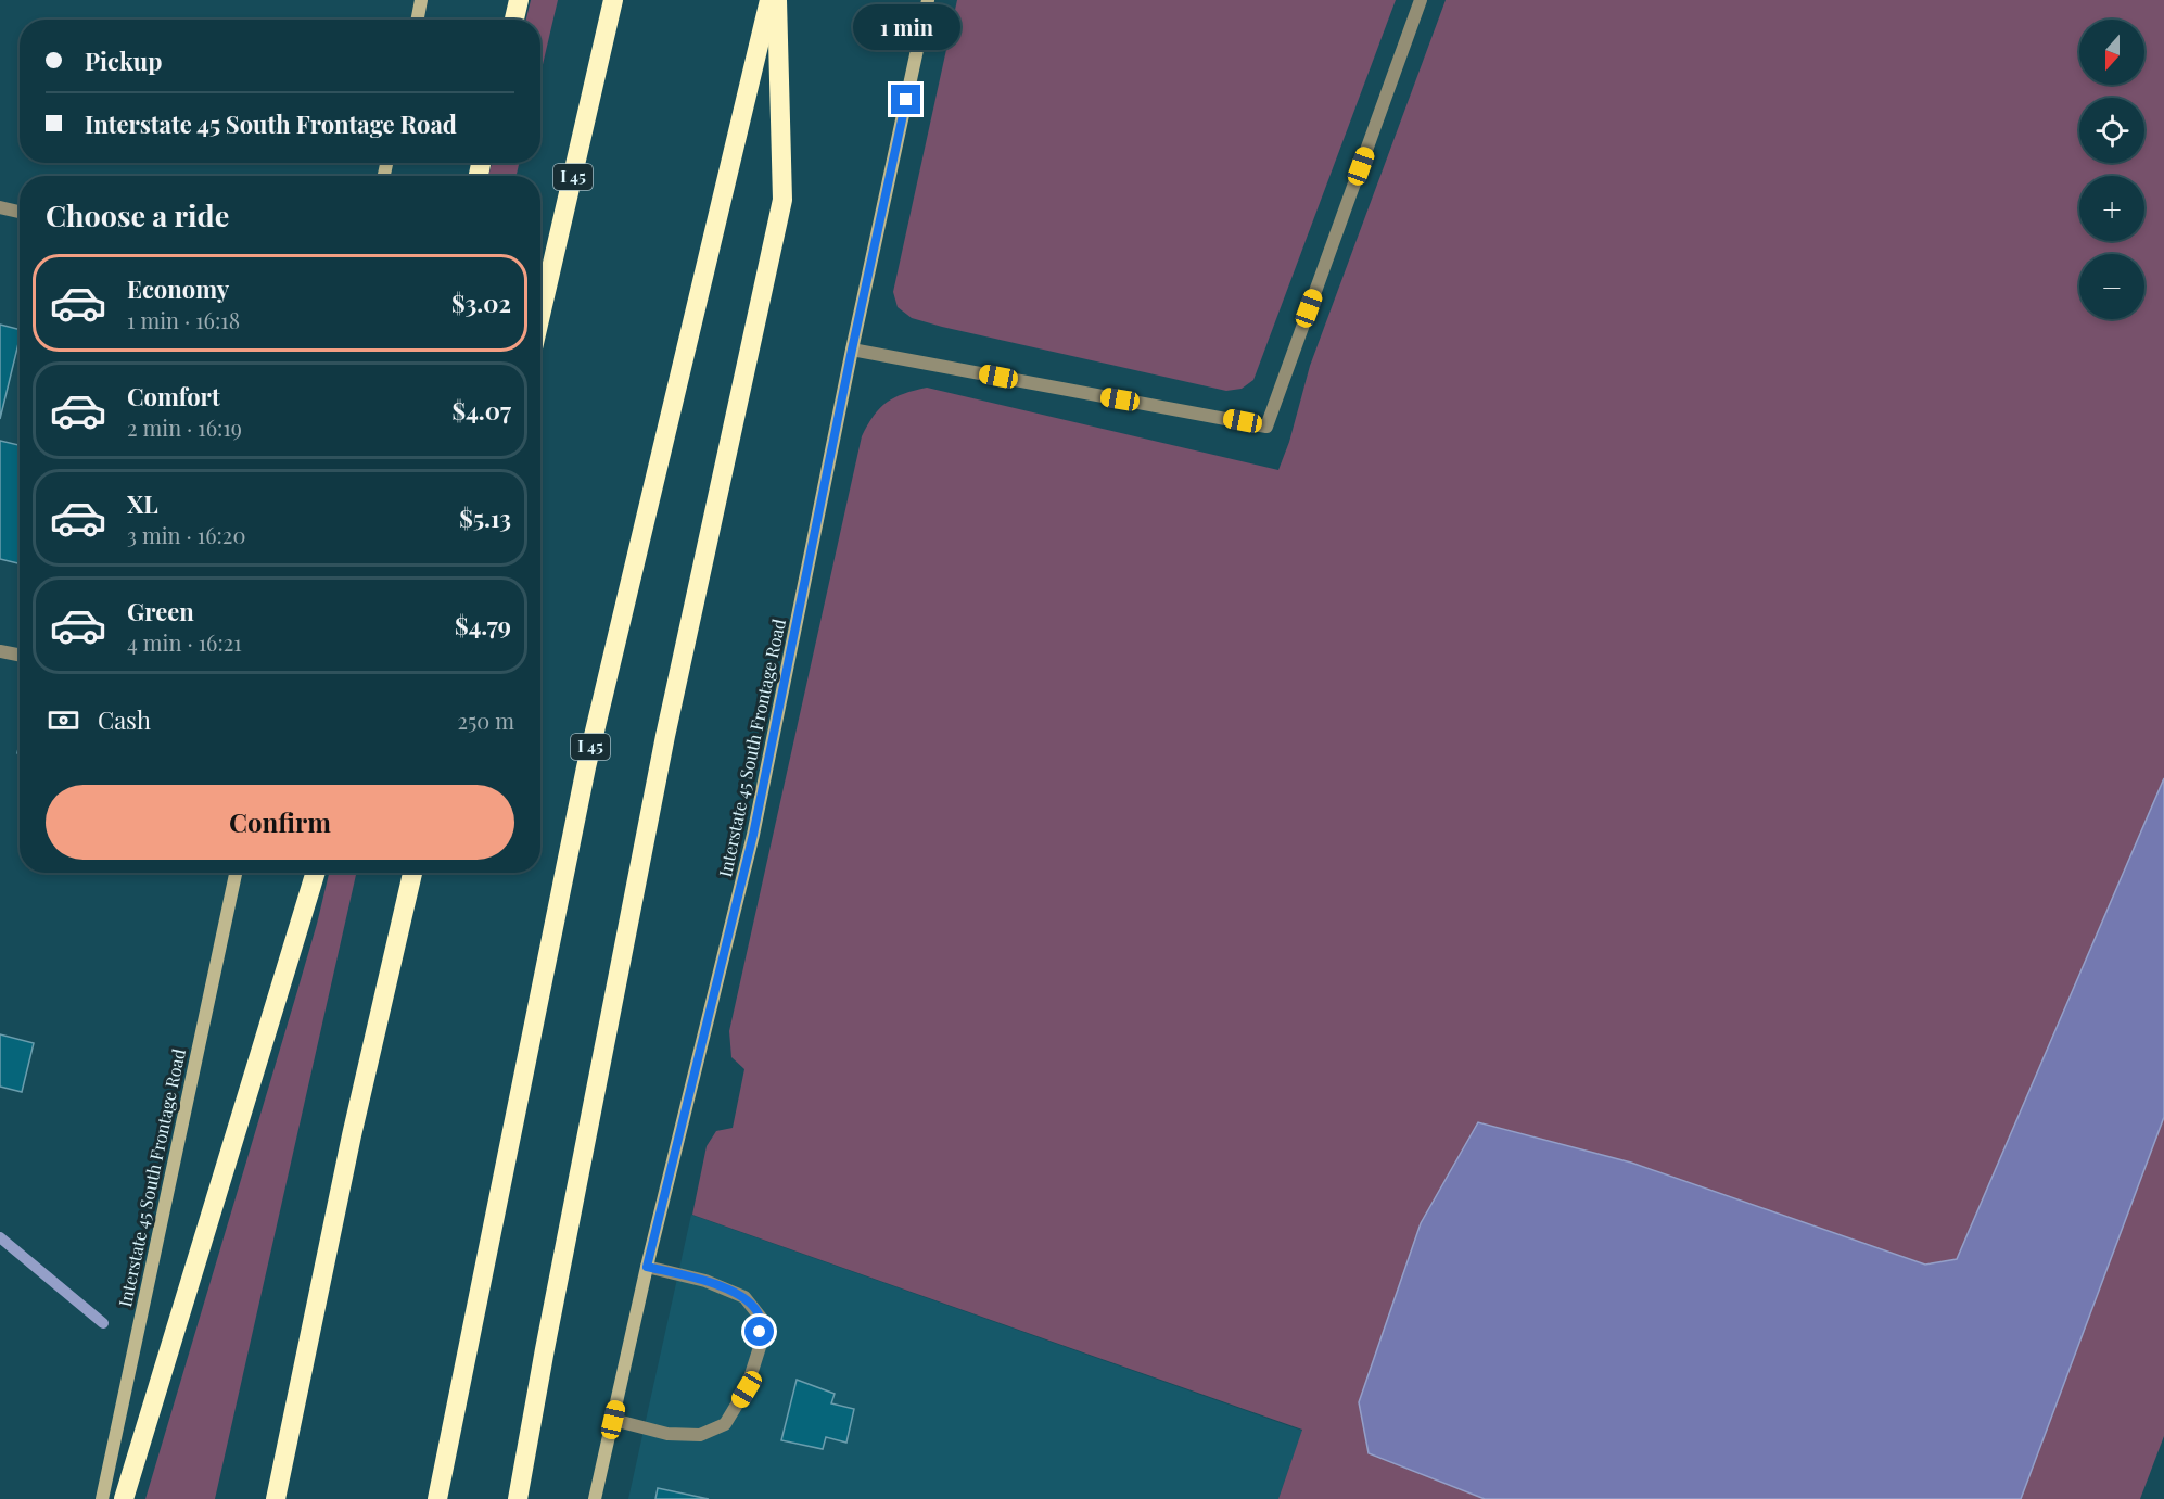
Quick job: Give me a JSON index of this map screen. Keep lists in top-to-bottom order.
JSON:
{
  "streets": {
    "highway": ["I 45"],
    "main road": ["Interstate 45 South Frontage Road"]
  },
  "north": "bottom",
  "page": {
    "bubble": "1 min",
    "map_buttons": ["+", "−"],
    "banner": ["Pickup", "Interstate 45 South Frontage Road"],
    "heading": "Choose a ride",
    "list": [
      {
        "name": "Economy",
        "note": "1 min · 16:18",
        "value": "$3.02"
      },
      {
        "name": "Comfort",
        "note": "2 min · 16:19",
        "value": "$4.07"
      },
      {
        "name": "XL",
        "note": "3 min · 16:20",
        "value": "$5.13"
      },
      {
        "name": "Green",
        "note": "4 min · 16:21",
        "value": "$4.79"
      }
    ],
    "pay": ["Cash", "250 m"],
    "buttons": "Confirm"
  }
}
